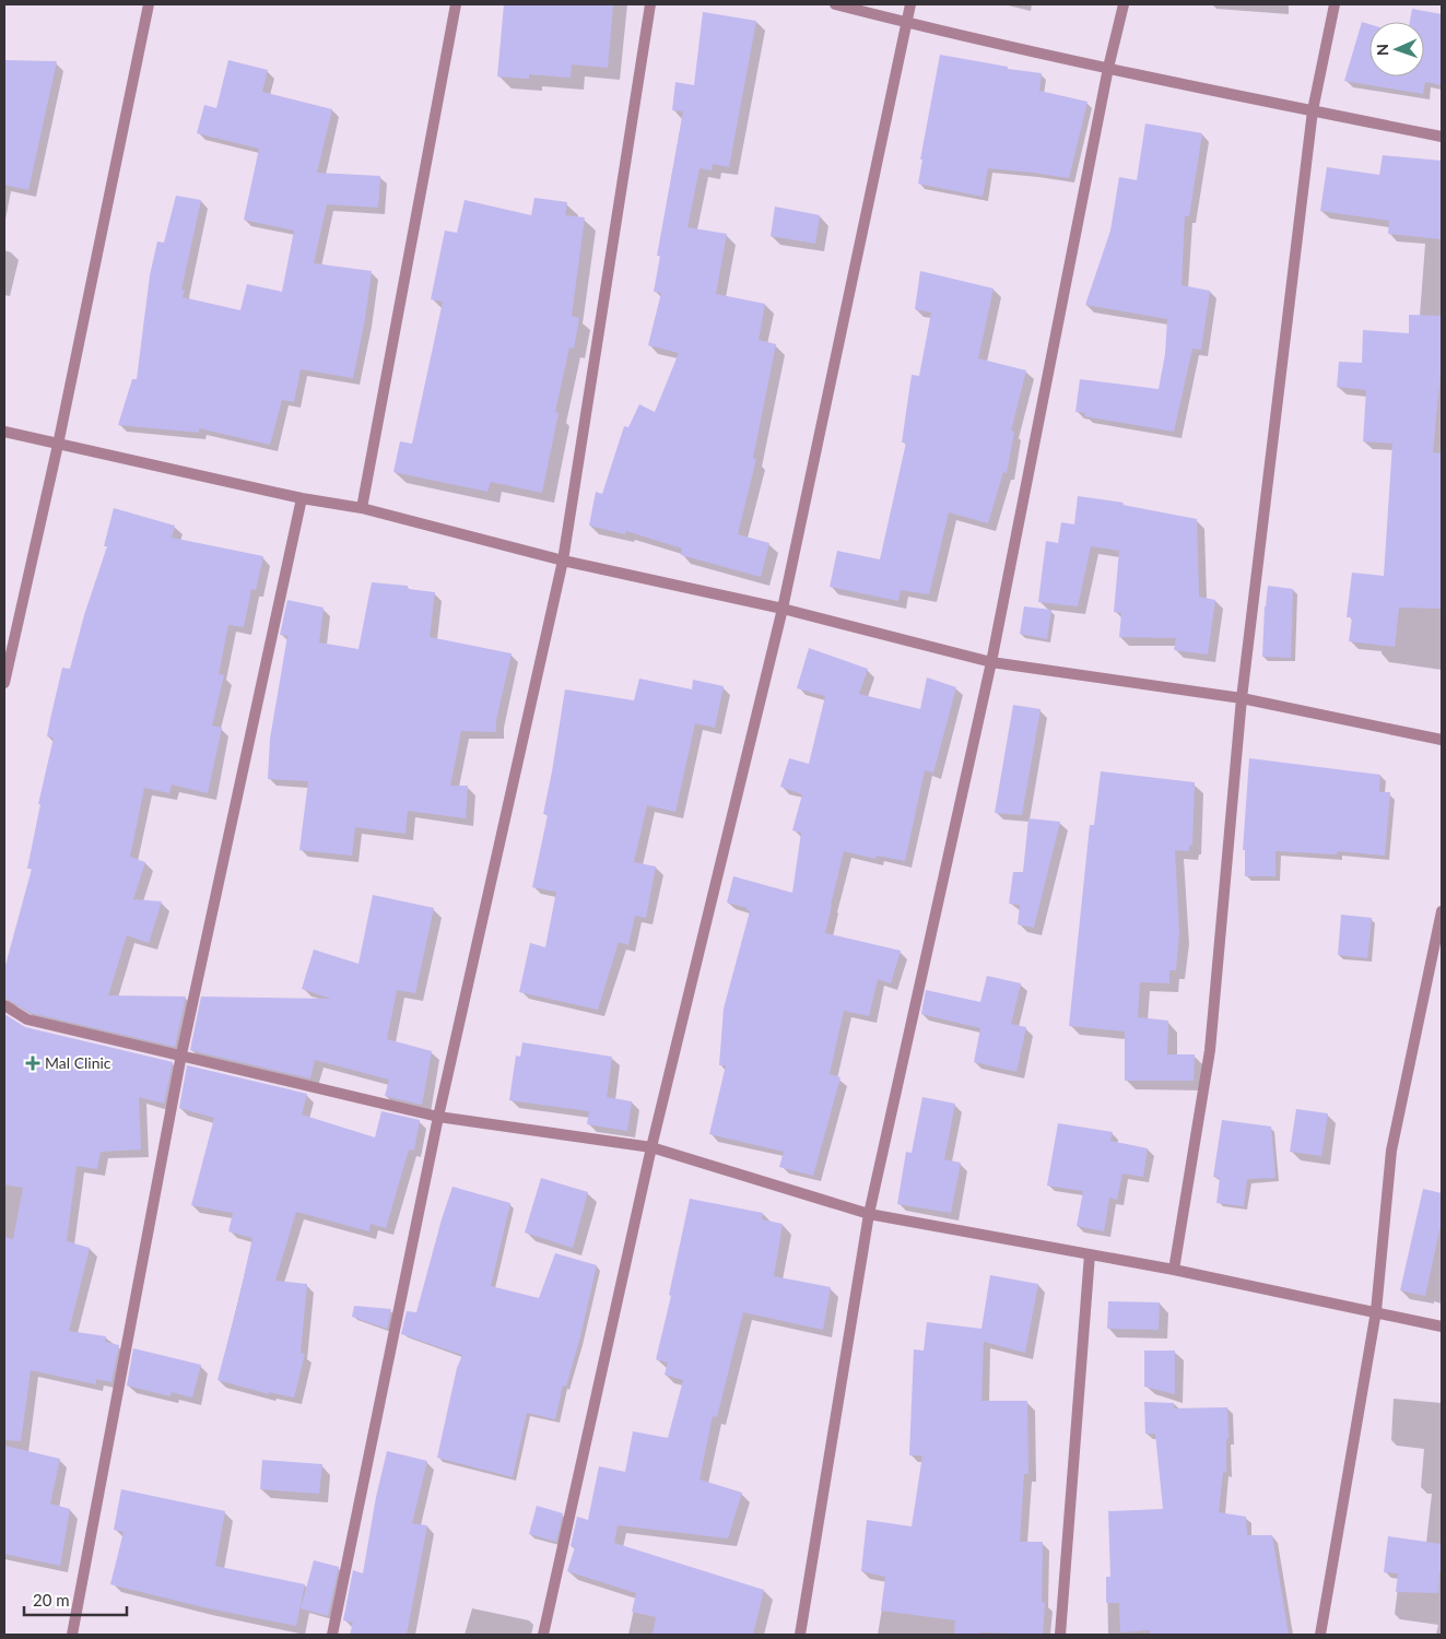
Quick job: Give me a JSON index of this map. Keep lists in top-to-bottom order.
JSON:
{
  "places": {
    "health": ["Mal Clinic"]
  },
  "scale_bar": "20 m",
  "north": "left"
}
